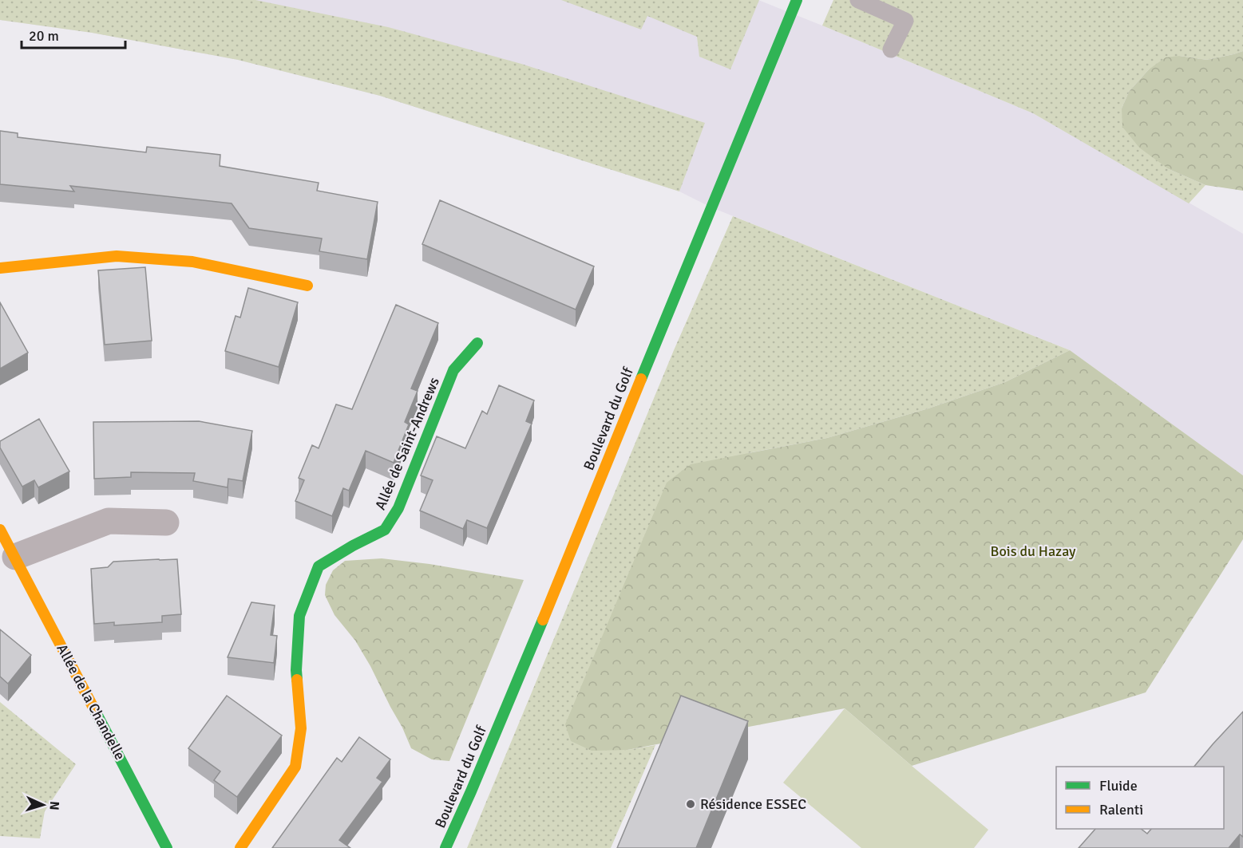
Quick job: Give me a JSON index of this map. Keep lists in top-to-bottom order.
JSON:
{
  "streets": {
    "street": ["Boulevard du Golf", "Allée de Saint-Andrews", "Allée de la Chandelle"]
  },
  "parks": ["Bois du Hazay"],
  "places": ["Résidence ESSEC"],
  "legend": ["Fluide", "Ralenti"],
  "scale_bar": "20 m",
  "north": "right"
}
